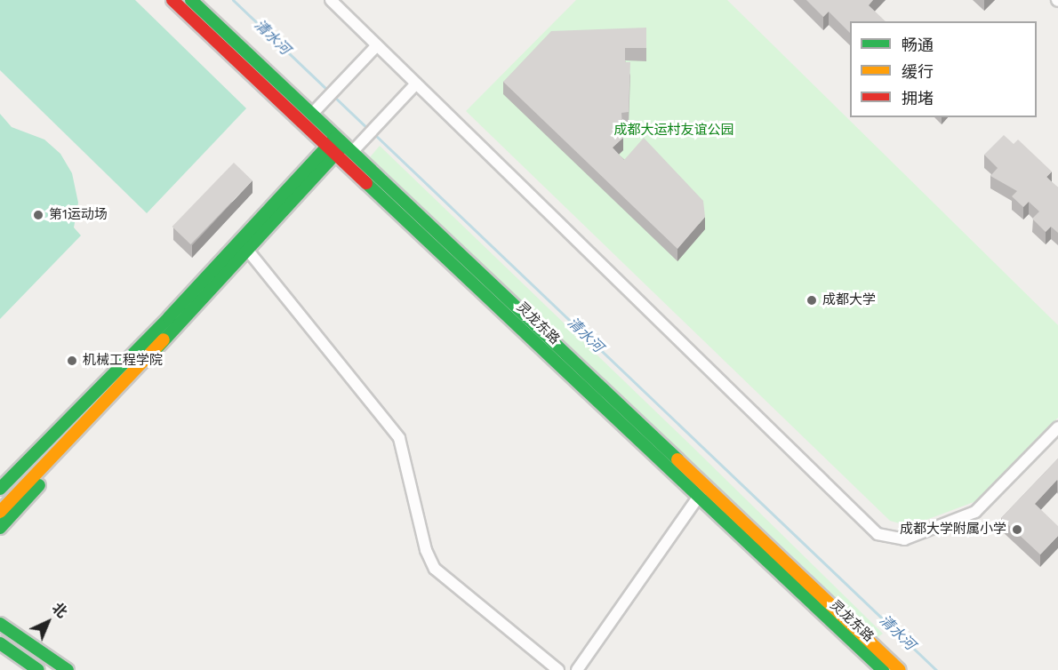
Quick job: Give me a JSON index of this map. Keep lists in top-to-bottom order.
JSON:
{
  "streets": {
    "main road": ["灵龙东路"]
  },
  "water": ["清水河"],
  "parks": ["成都大运村友谊公园"],
  "places": [
    "第1运动场",
    "成都大学",
    "机械工程学院",
    "成都大学附属小学"
  ],
  "legend": ["畅通", "缓行", "拥堵"],
  "north": "top right"
}
